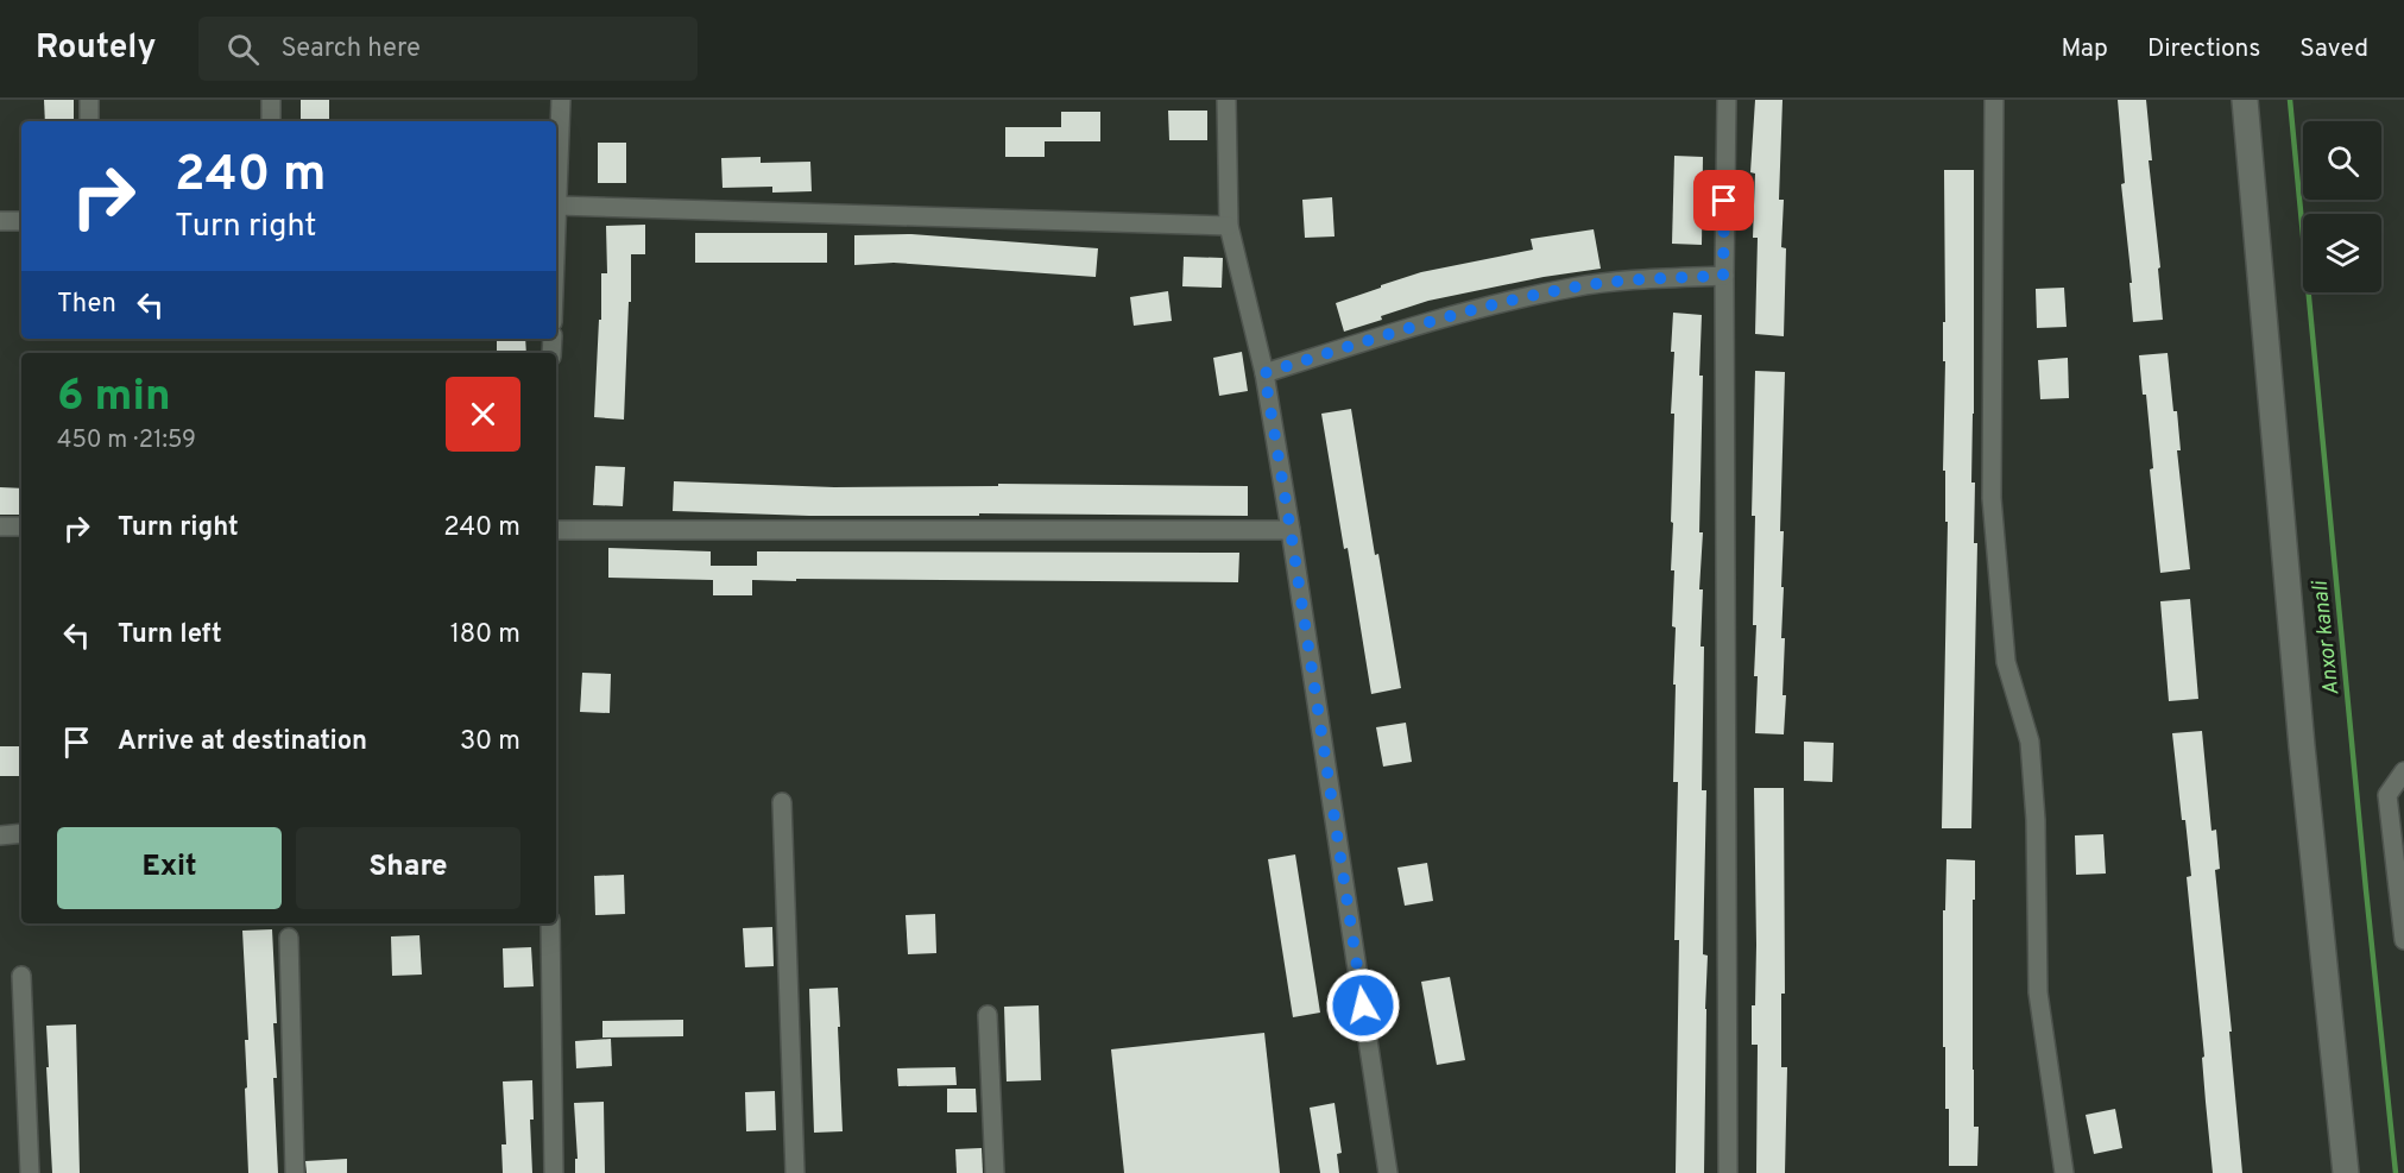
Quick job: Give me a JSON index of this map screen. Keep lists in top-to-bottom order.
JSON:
{
  "water": ["Anxor kanali"],
  "page": {
    "header": "Routely",
    "search": "Search here",
    "nav": ["Map", "Directions", "Saved"],
    "turn": ["240 m", "Turn right"],
    "then": "Then",
    "heading": ["6 min", "450 m · 21:59"],
    "list": [
      {
        "name": "Turn right",
        "value": "240 m"
      },
      {
        "name": "Turn left",
        "value": "180 m"
      },
      {
        "name": "Arrive at destination",
        "value": "30 m"
      }
    ],
    "buttons": ["Exit", "Share"]
  }
}
